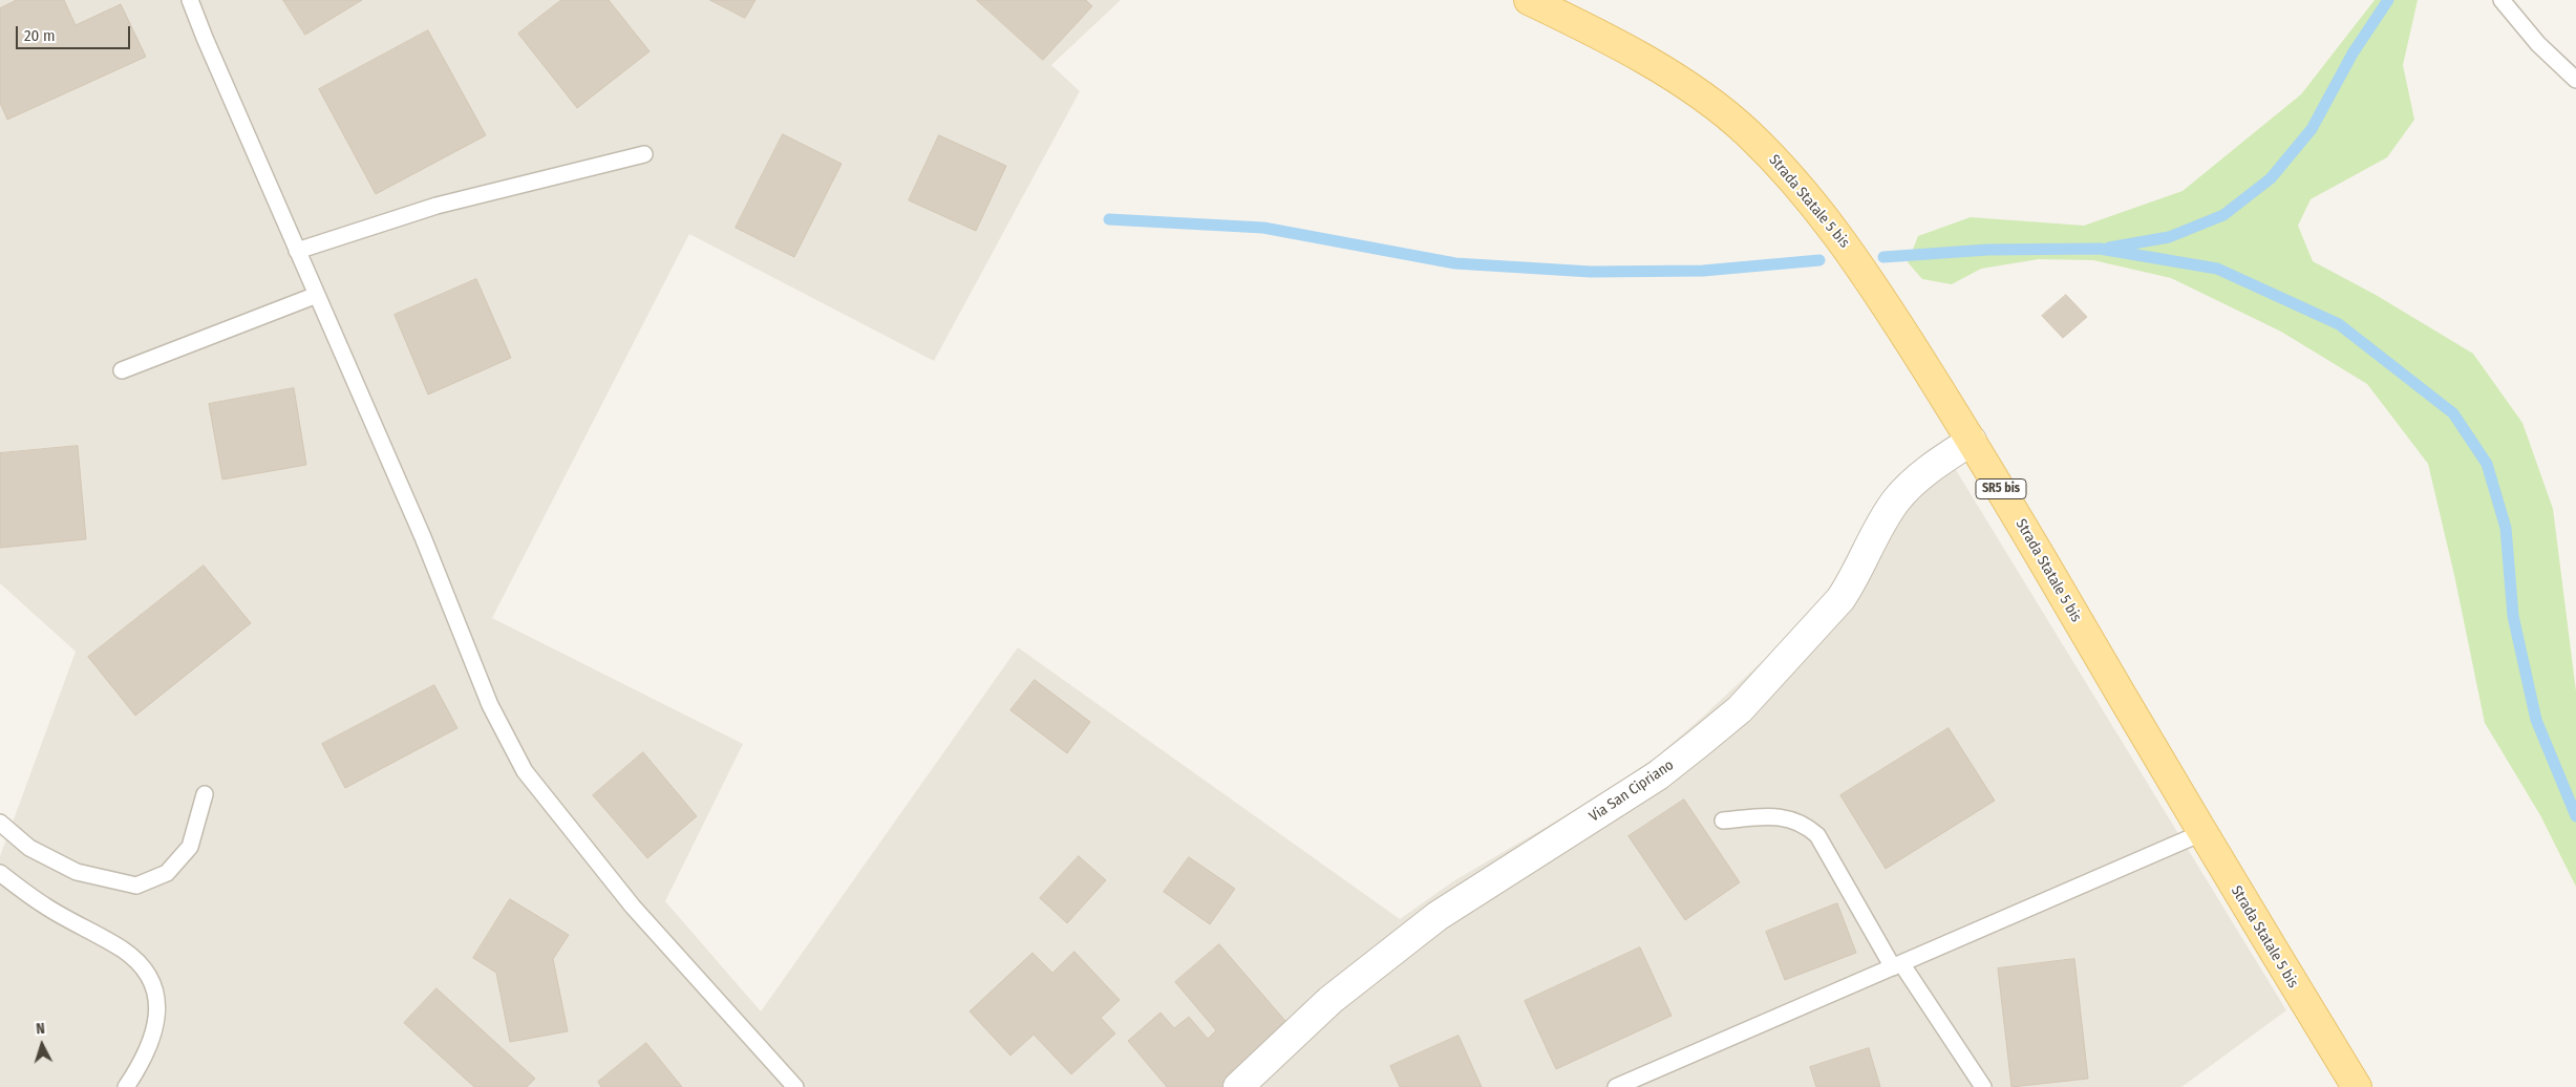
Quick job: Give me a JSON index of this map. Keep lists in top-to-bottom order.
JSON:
{
  "streets": {
    "main road": ["Strada Statale 5 bis", "SR5 bis"],
    "street": ["Via San Cipriano"]
  },
  "crossings": [
    ["Strada Statale 5 bis", "Via San Cipriano"]
  ],
  "scale_bar": "20 m",
  "north": "top"
}
